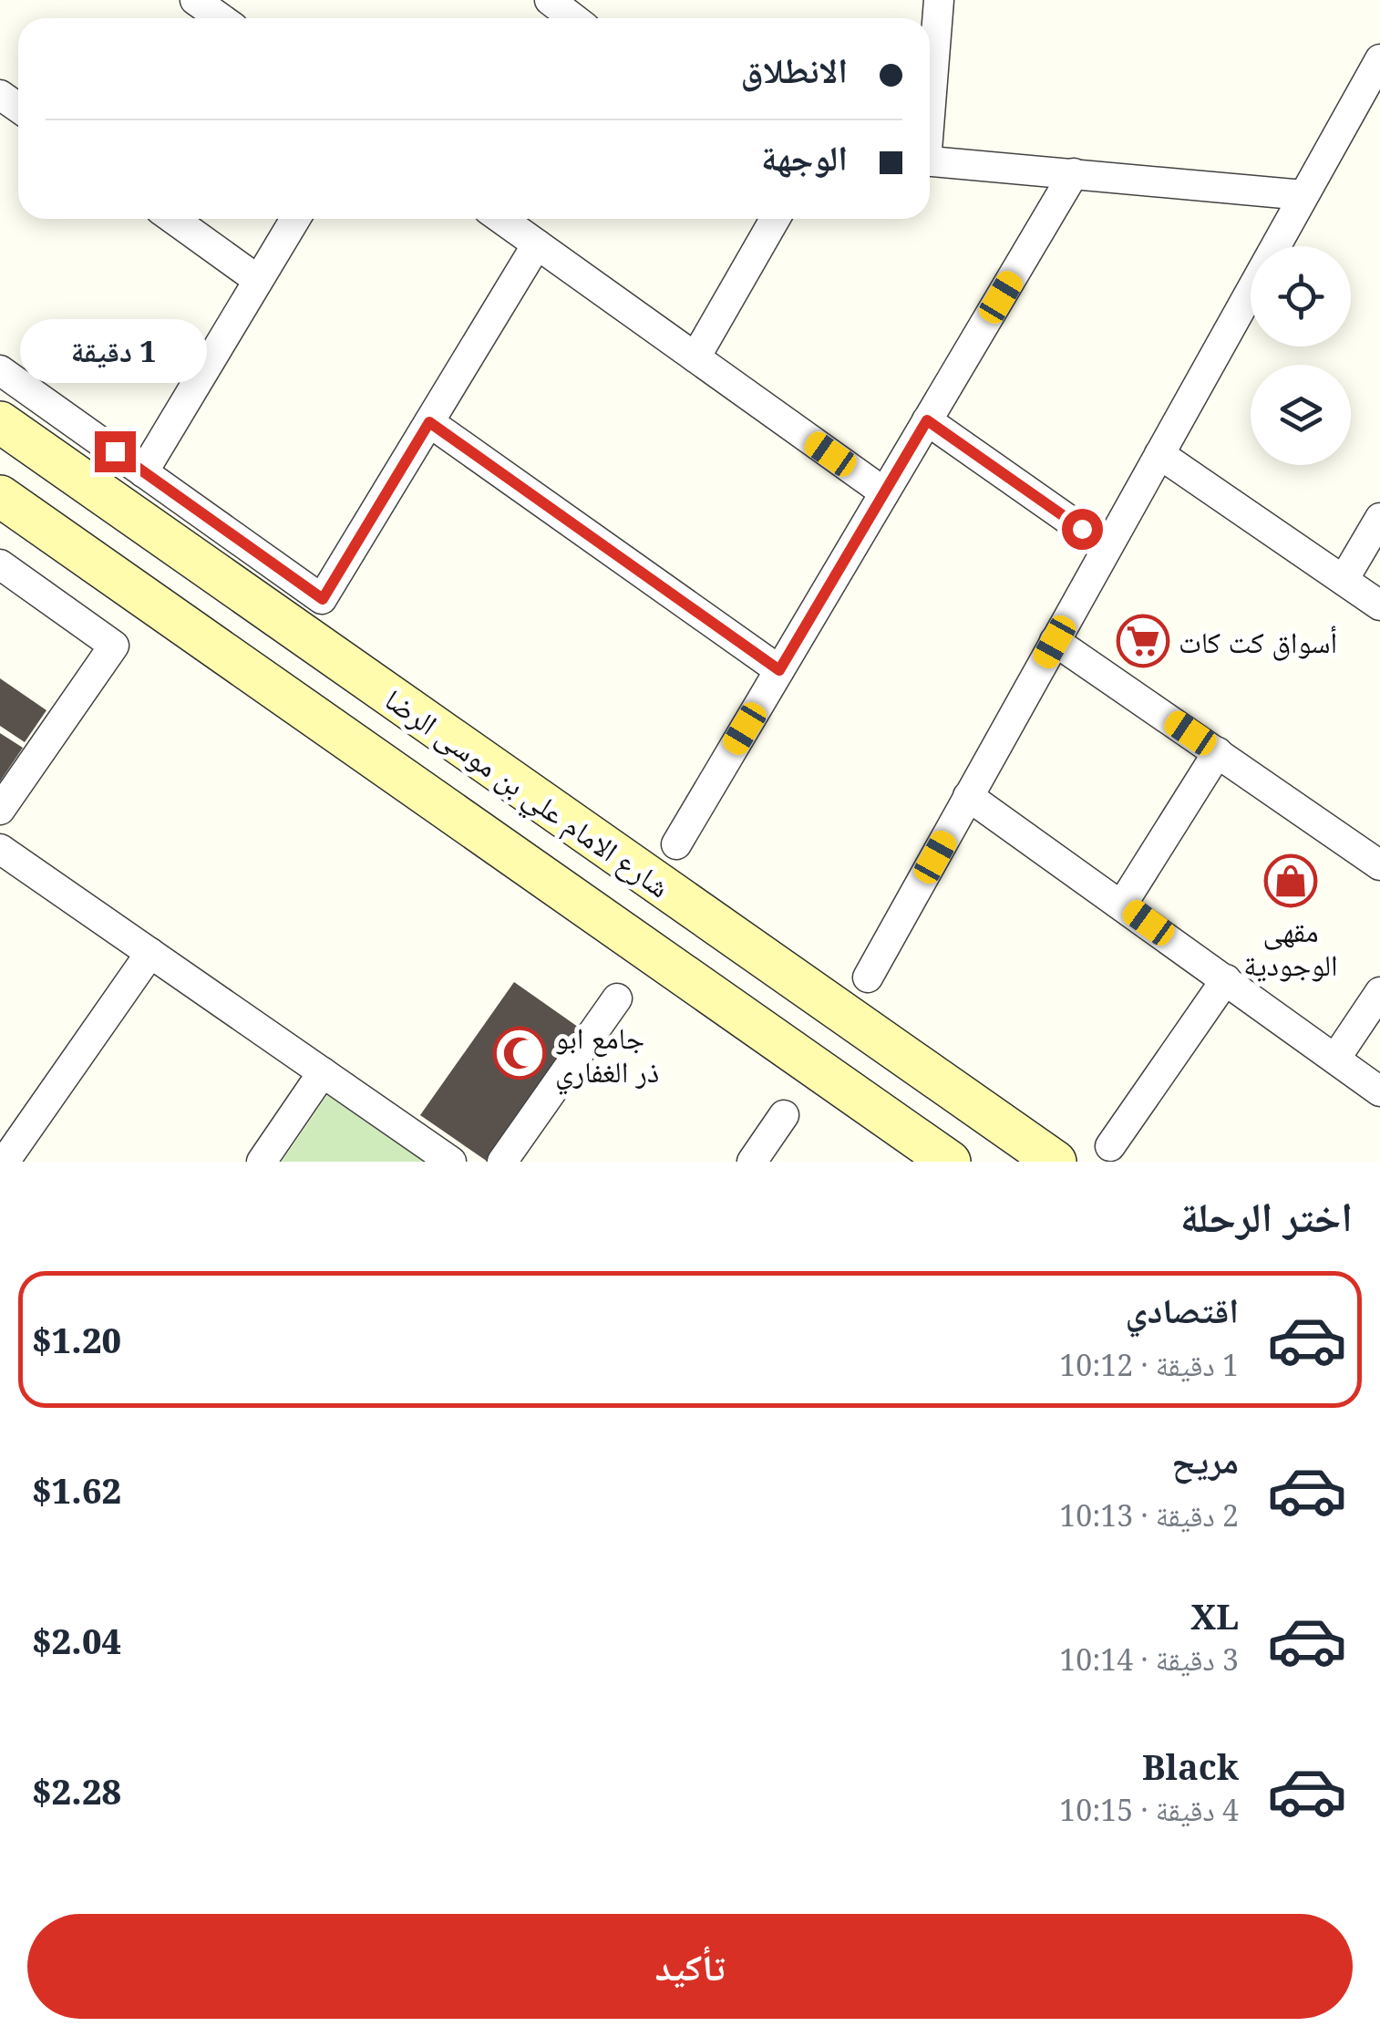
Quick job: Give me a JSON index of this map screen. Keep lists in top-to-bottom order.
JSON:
{
  "streets": {
    "main road": ["شارع الامام علي بن موسى الرضا"]
  },
  "places": {
    "supermarket": ["أسواق كت كات"],
    "shop": ["مقهى الوجودية"],
    "mosque": ["جامع ابو ذر الغفاري"]
  },
  "page": {
    "banner": ["الانطلاق", "الوجهة"],
    "bubble": "1 دقيقة",
    "heading": "اختر الرحلة",
    "list": [
      {
        "name": "اقتصادي",
        "note": "1 دقيقة · 10:12",
        "value": "$1.20"
      },
      {
        "name": "مريح",
        "note": "2 دقيقة · 10:13",
        "value": "$1.62"
      },
      {
        "name": "XL",
        "note": "3 دقيقة · 10:14",
        "value": "$2.04"
      },
      {
        "name": "Black",
        "note": "4 دقيقة · 10:15",
        "value": "$2.28"
      }
    ],
    "buttons": "تأكيد"
  }
}
